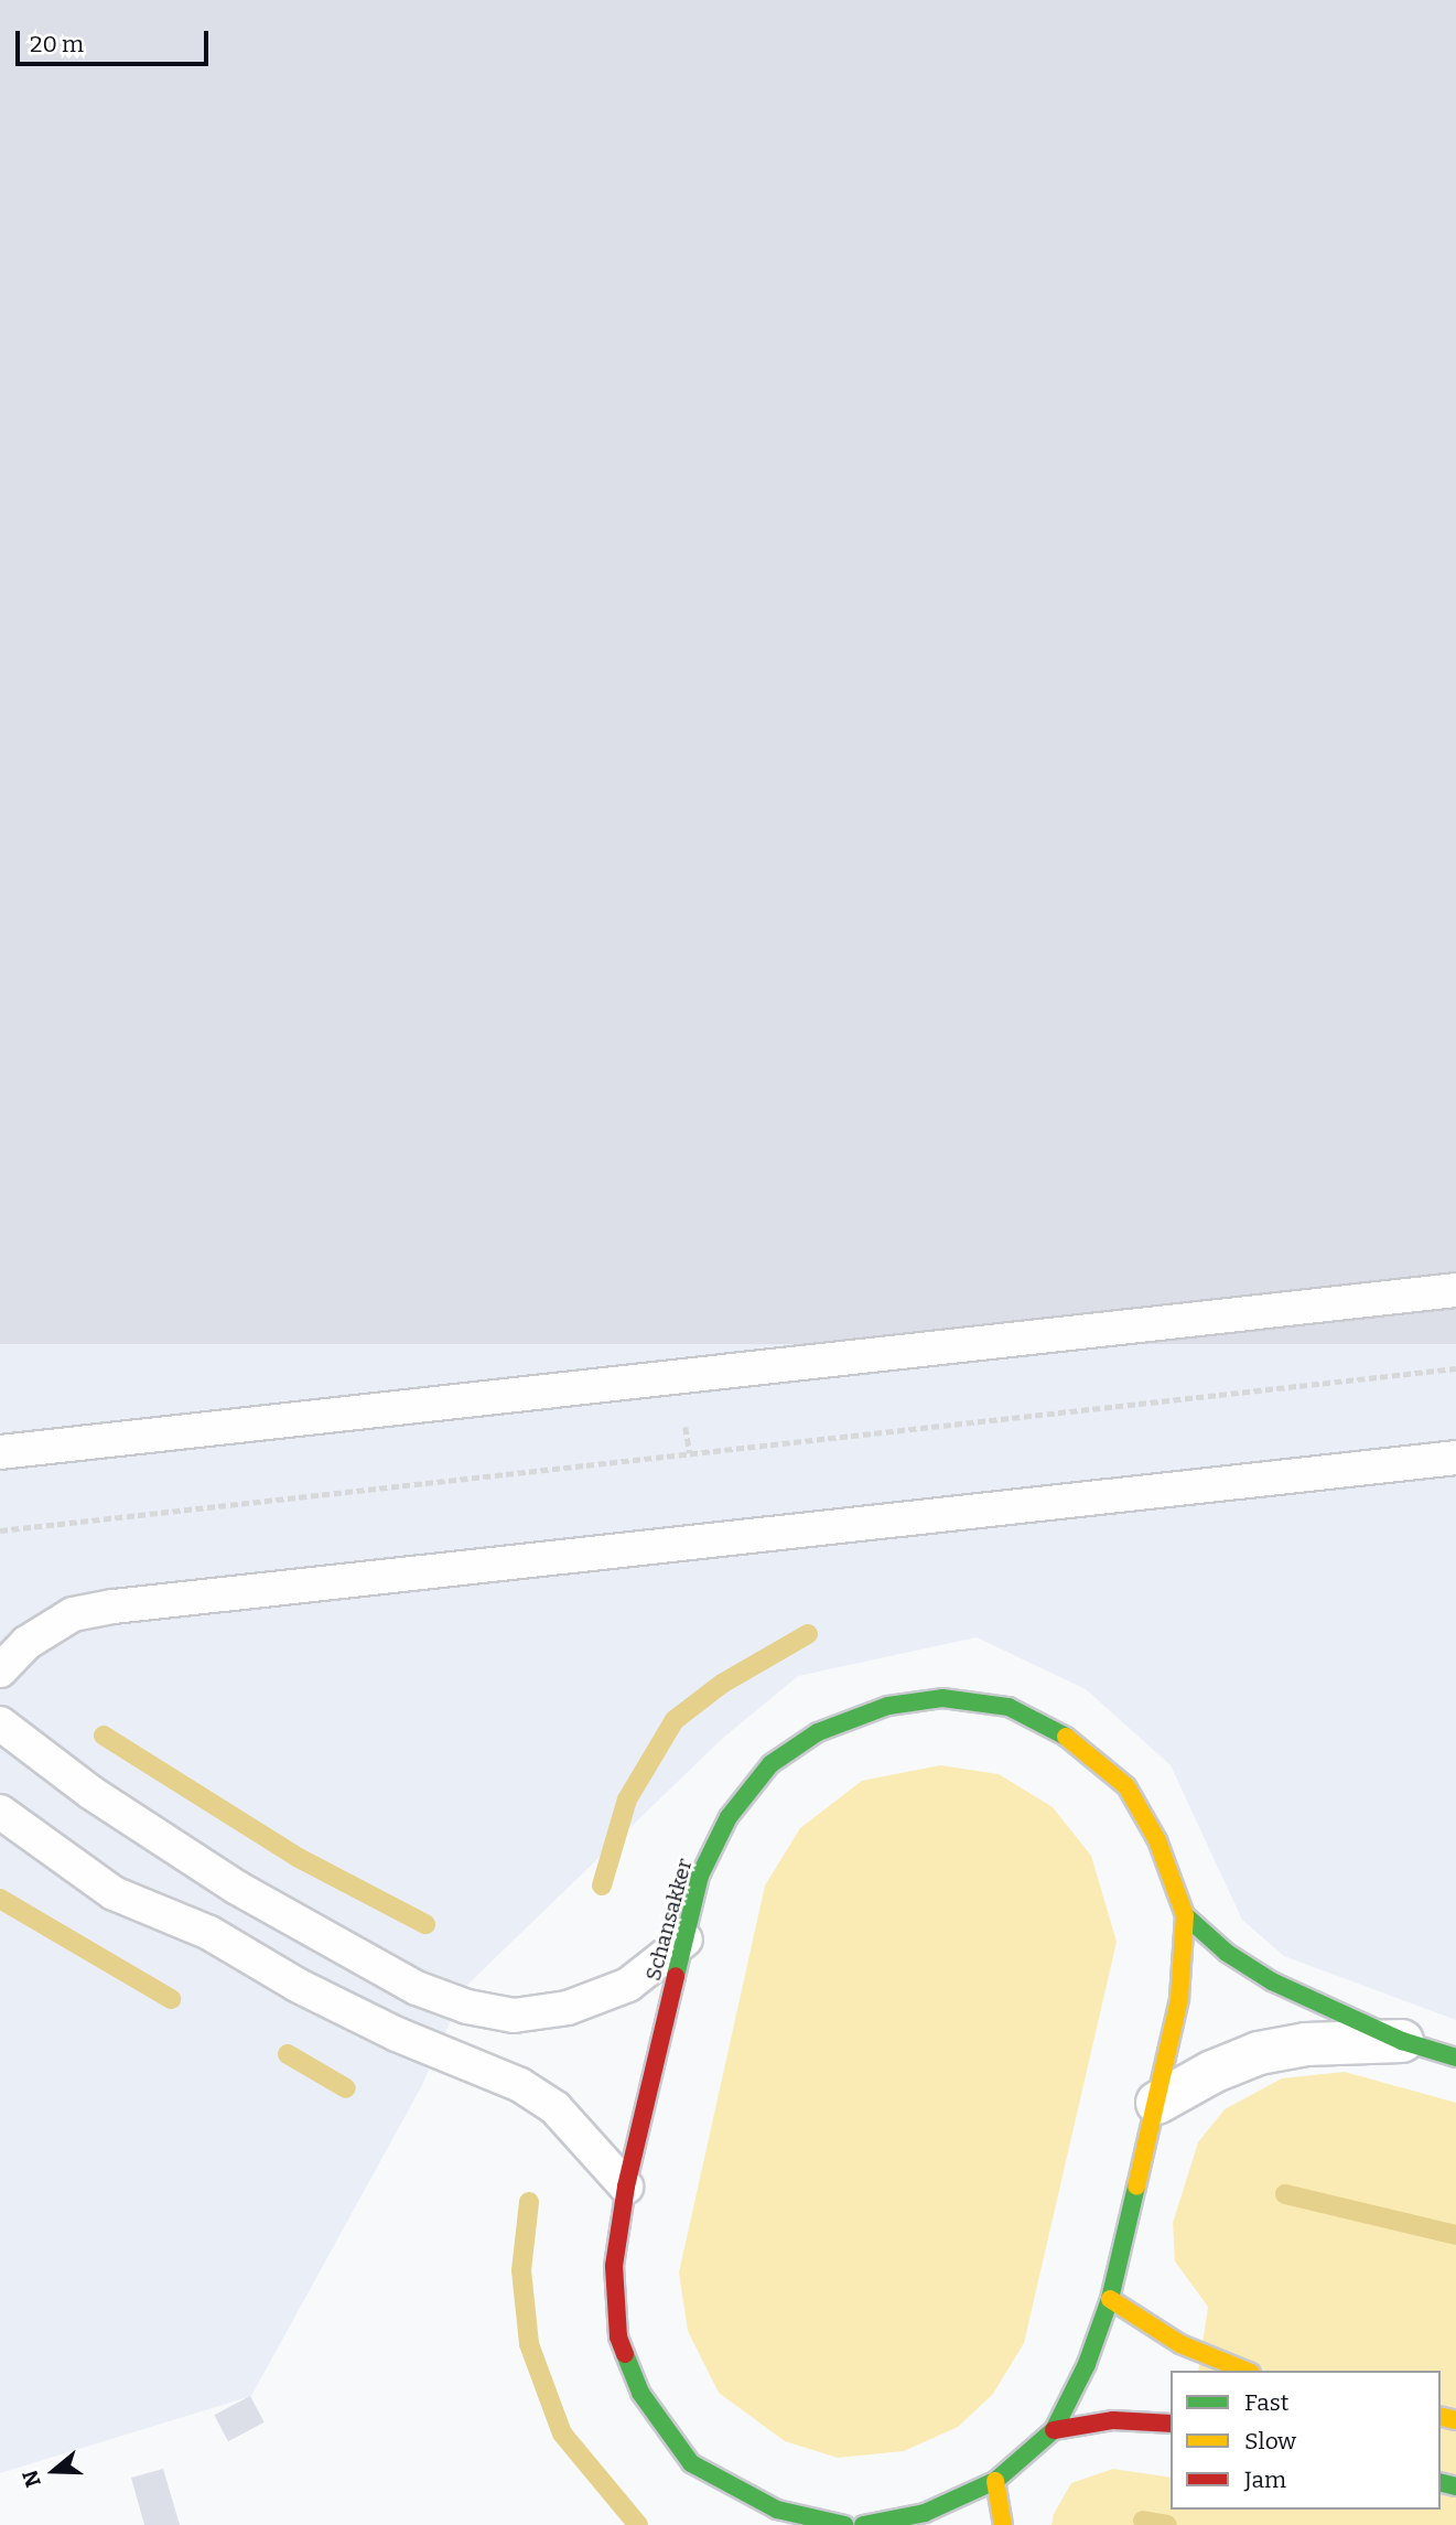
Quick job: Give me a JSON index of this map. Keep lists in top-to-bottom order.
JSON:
{
  "streets": {
    "main road": ["Schansakker"]
  },
  "legend": ["Fast", "Slow", "Jam"],
  "scale_bar": "20 m",
  "north": "left"
}
